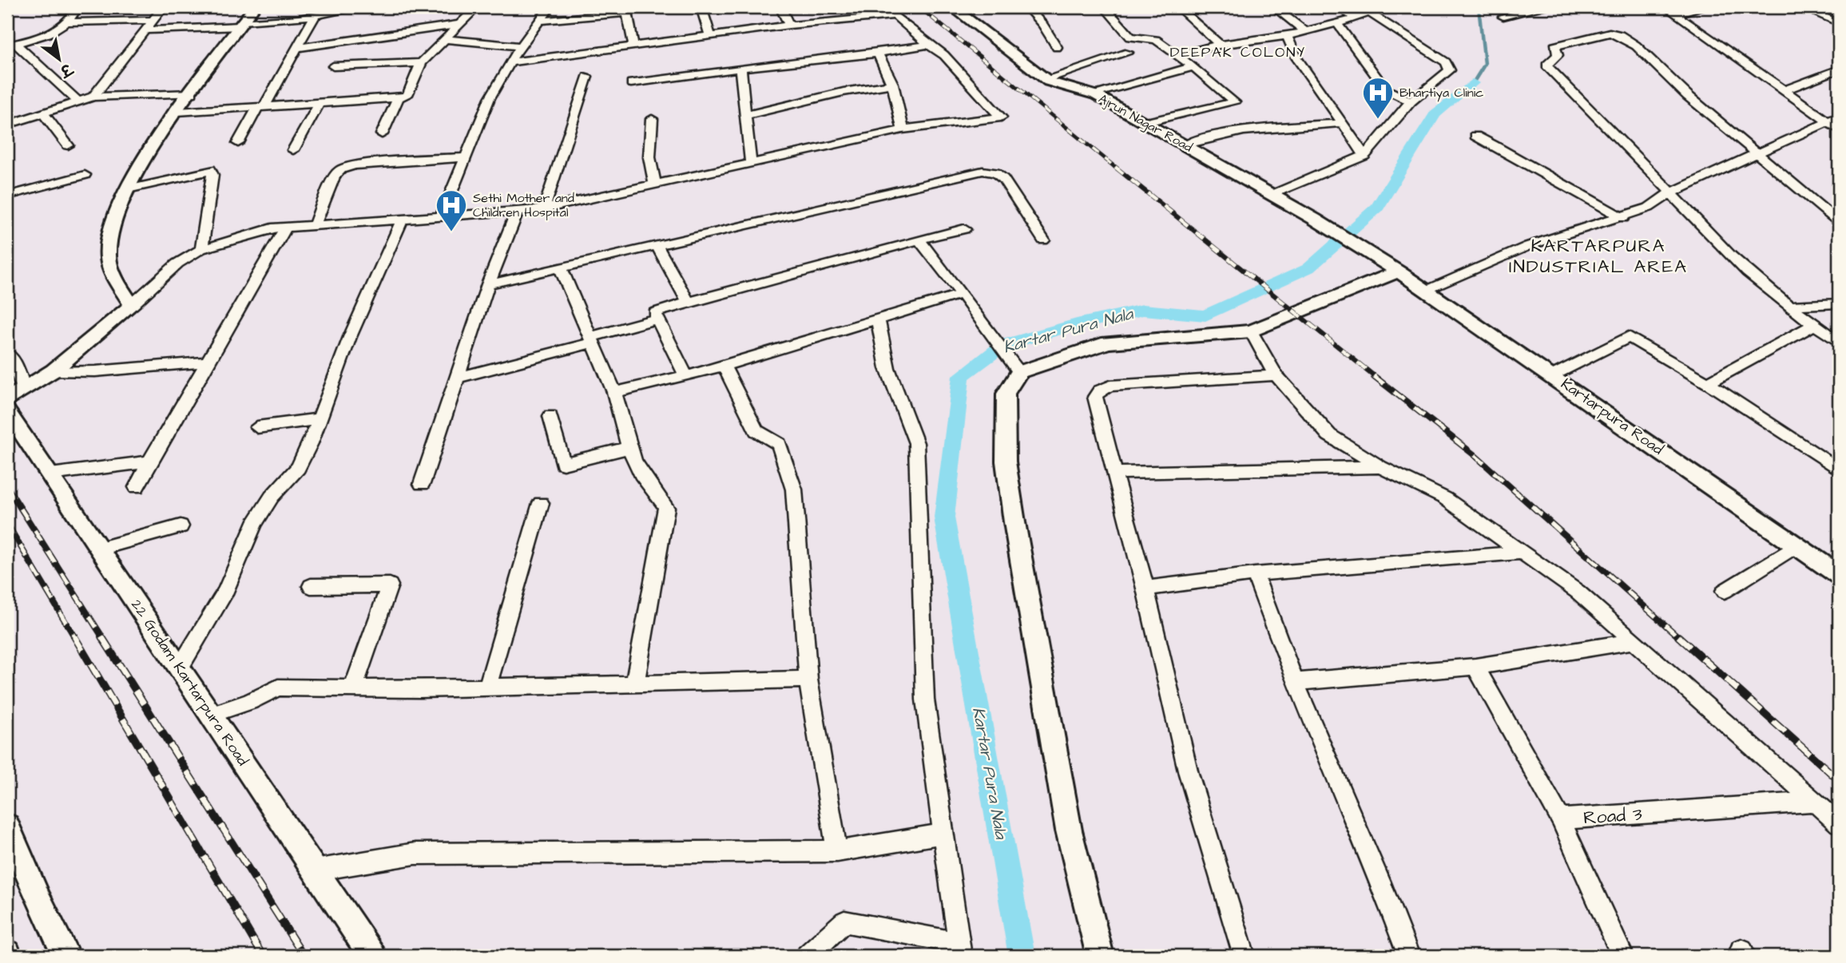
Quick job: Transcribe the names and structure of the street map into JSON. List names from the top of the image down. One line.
{"streets":{"street":["Ajrun Nagar Road","Kartarpura Road","22 Godam Kartarpura Road","Road 3"]},"crossings":[["Ajrun Nagar Road","Kartarpura Road"]],"districts":["DEEPAK COLONY","KARTARPURA INDUSTRIAL AREA"],"water":["Kartar Pura Nala"],"places":{"hospital":["Bhartiya Clinic","Sethi Mother and Children Hospital"]},"north":"bottom right"}
